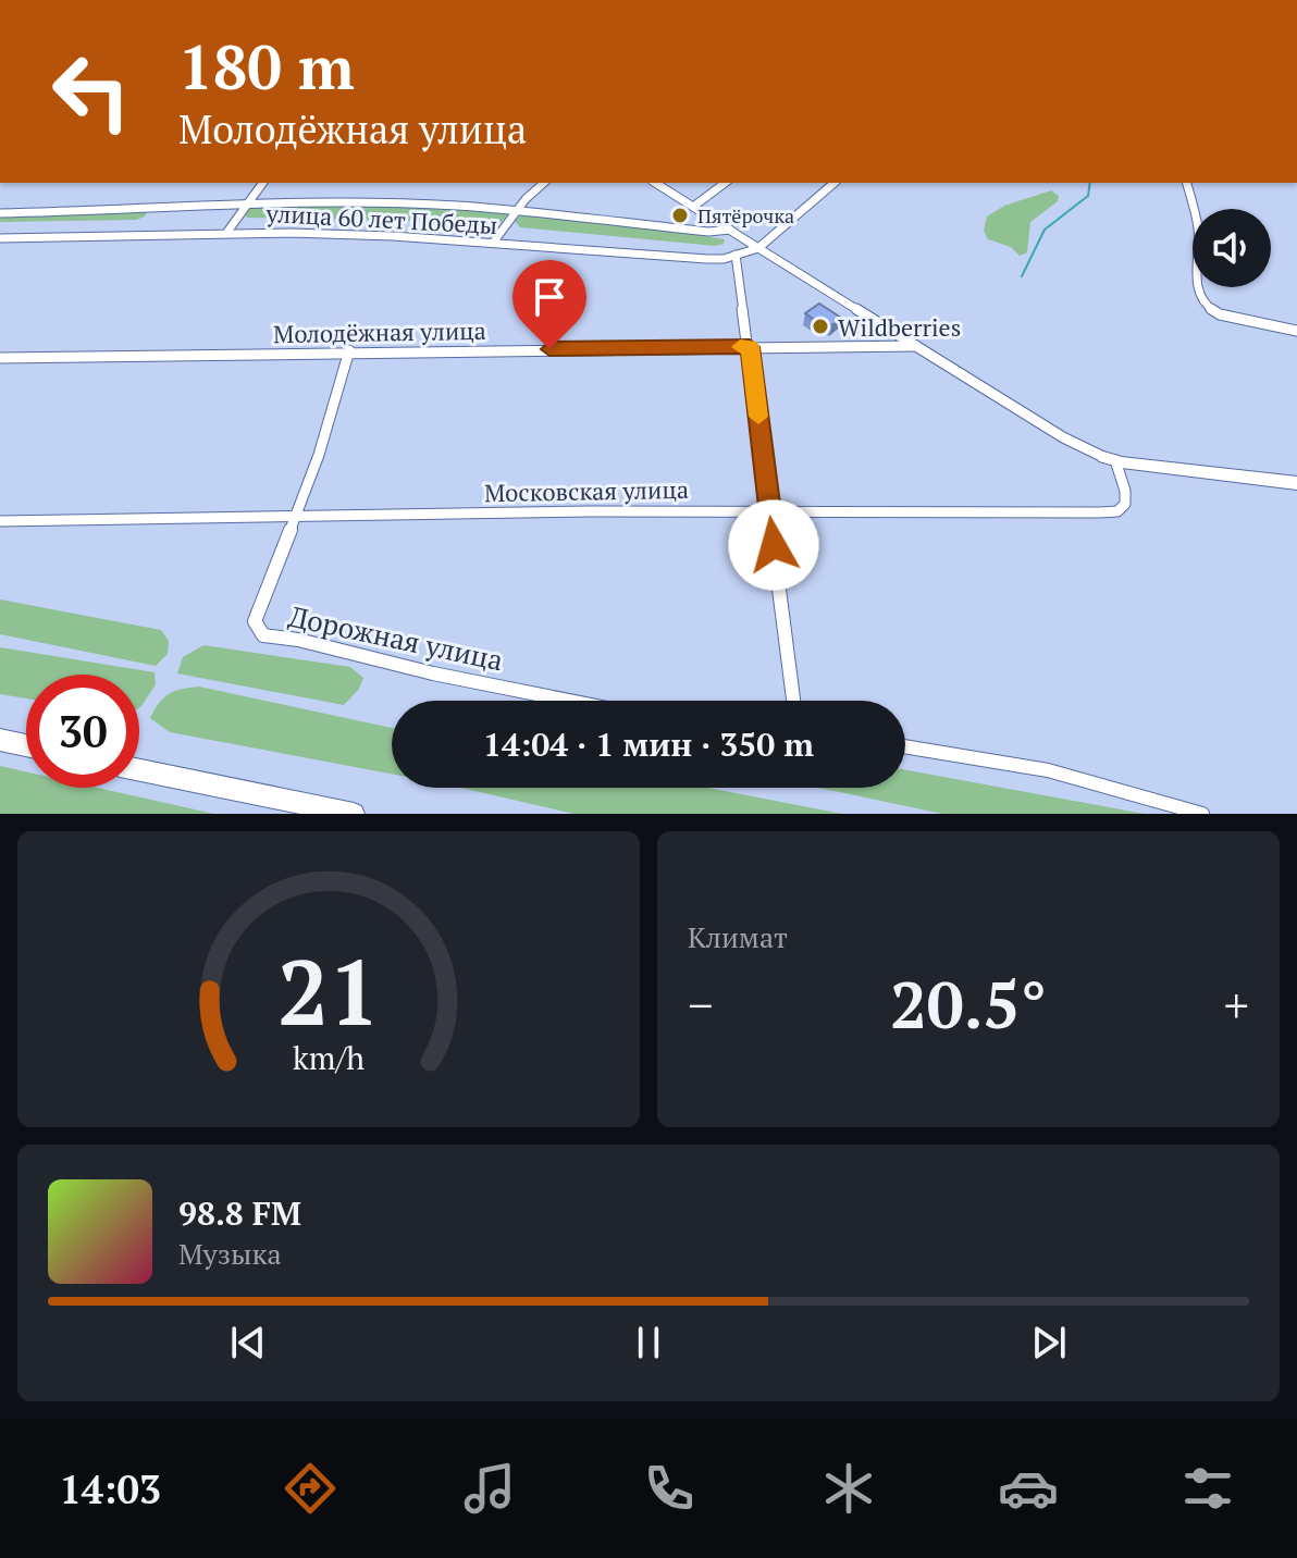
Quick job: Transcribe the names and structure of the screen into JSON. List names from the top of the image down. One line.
{"streets":{"street":["улица 60 лет Победы","Молодёжная улица","Московская улица","Дорожная улица"]},"crossings":[["Московская улица","Дорожная улица"]],"places":["Пятёрочка","Wildberries"],"page":{"turn":["180 m","Молодёжная улица"],"limit":"30","trip":"14:04 · 1 мин · 350 m","tile":"Климат","heat":["−","20.5°","+"],"song":["98.8 FM","Музыка"],"tabs":"14:03","gauge":["21","km/h"]}}
